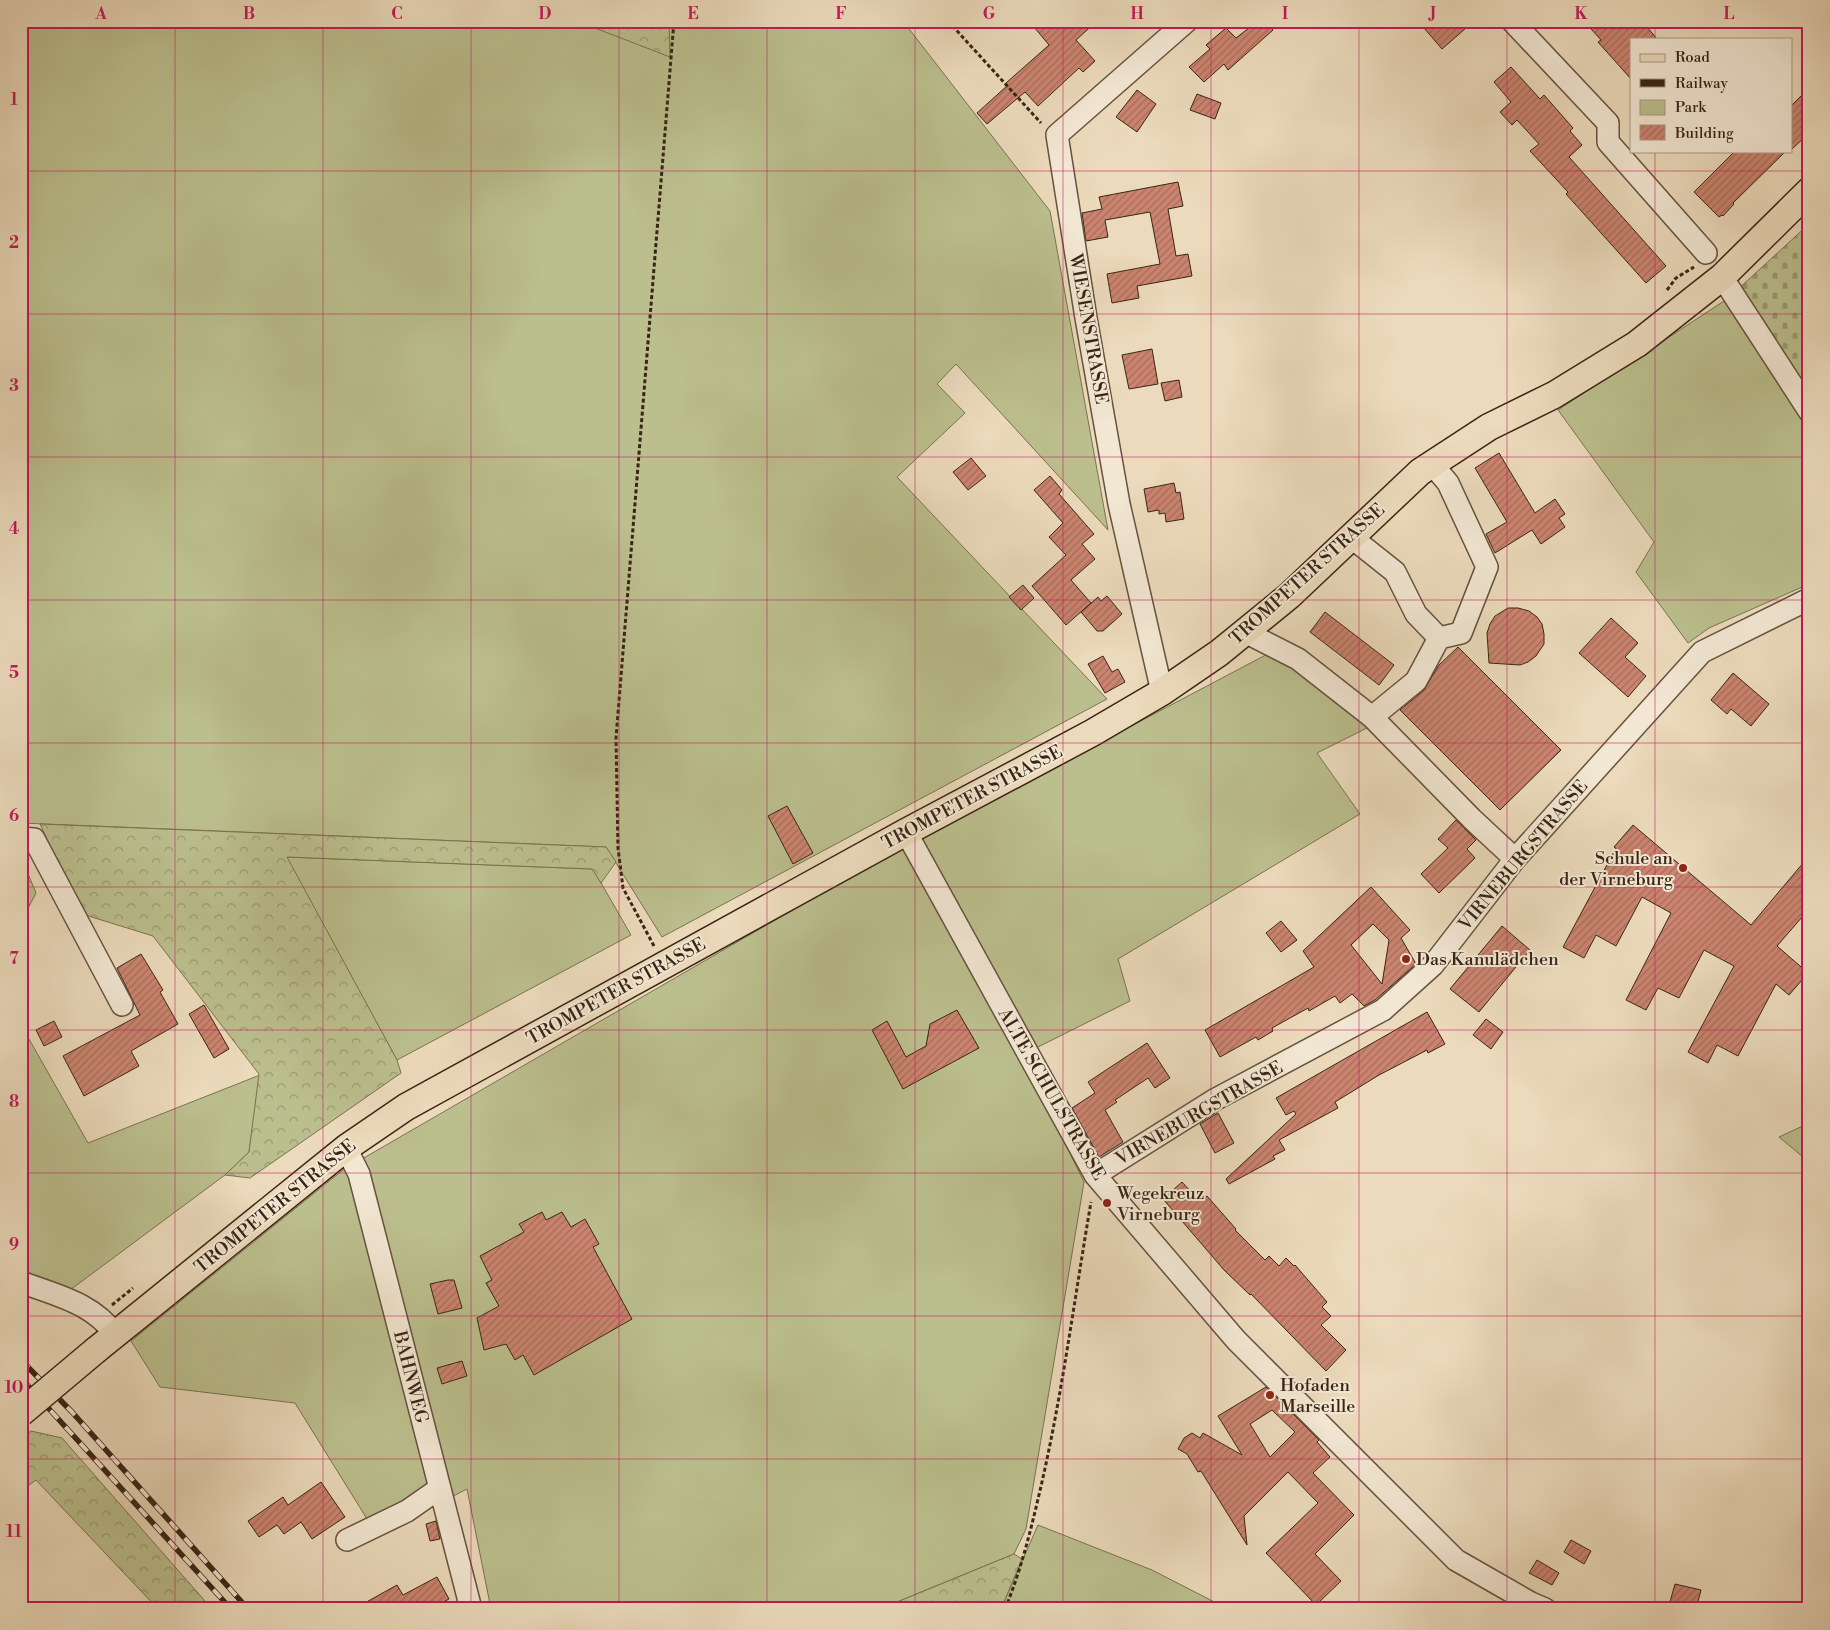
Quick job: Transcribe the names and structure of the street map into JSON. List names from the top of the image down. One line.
{"streets":{"main road":["TROMPETER STRASSE"],"street":["WIESENSTRASSE","VIRNEBURGSTRASSE","ALTE SCHULSTRASSE","BAHNWEG"]},"crossings":[["WIESENSTRASSE","TROMPETER STRASSE"],["TROMPETER STRASSE","ALTE SCHULSTRASSE"],["TROMPETER STRASSE","BAHNWEG"],["VIRNEBURGSTRASSE","ALTE SCHULSTRASSE"]],"places":["Schule an der Virneburg","Das Kanulädchen","Wegekreuz Virneburg","Hofaden Marseille"],"legend":["Road","Railway","Park","Building"],"grid":{"columns":["A","B","C","D","E","F","G","H","I","J","K","L"],"rows":["1","2","3","4","5","6","7","8","9","10","11"]}}
